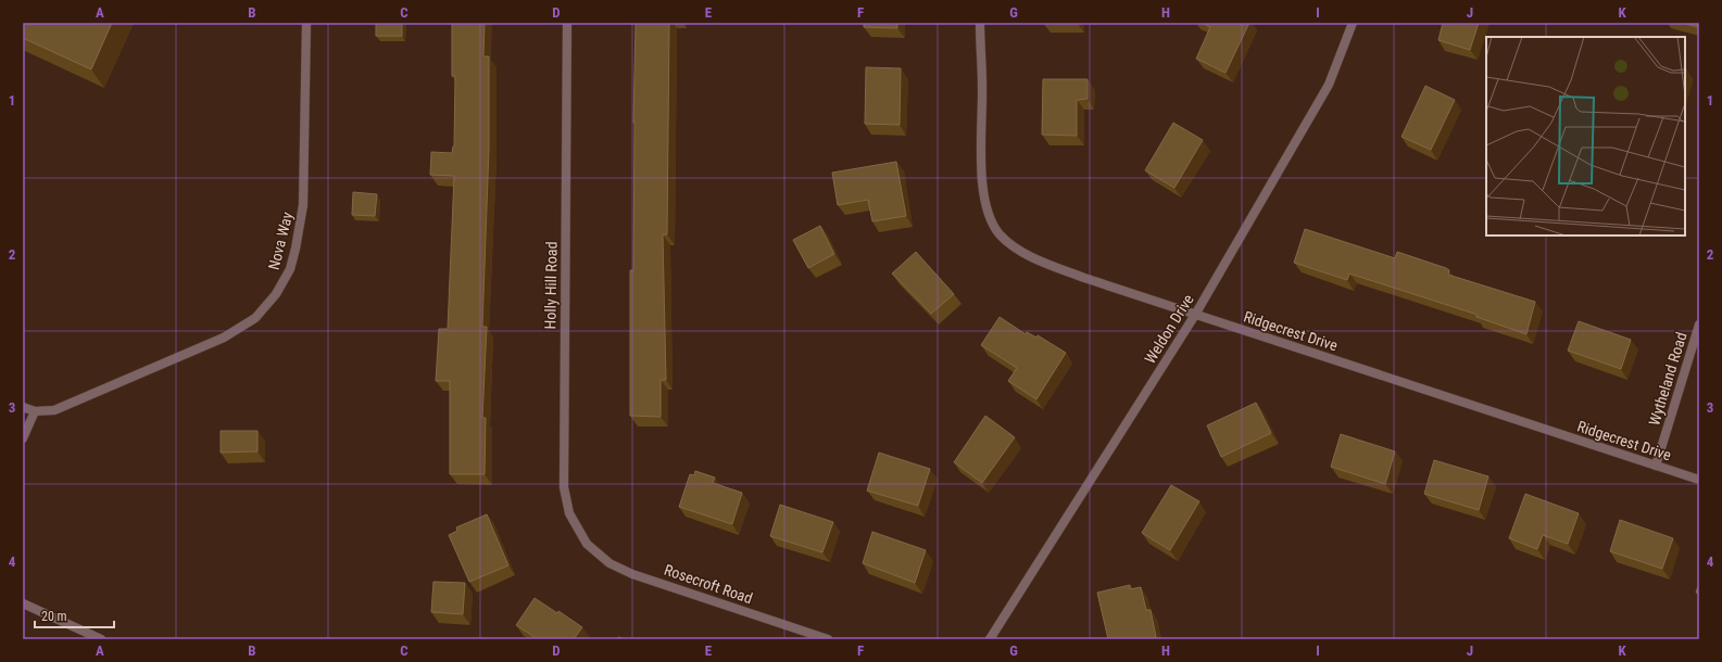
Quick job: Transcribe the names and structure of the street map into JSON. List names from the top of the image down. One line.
{"streets":{"street":["Nova Way","Holly Hill Road","Weldon Drive","Ridgecrest Drive","Wytheland Road","Rosecroft Road"]},"crossings":[["Holly Hill Road","Rosecroft Road"],["Weldon Drive","Ridgecrest Drive"],["Ridgecrest Drive","Wytheland Road"]],"scale_bar":"20 m","grid":{"columns":["A","B","C","D","E","F","G","H","I","J","K"],"rows":["1","2","3","4"]}}
